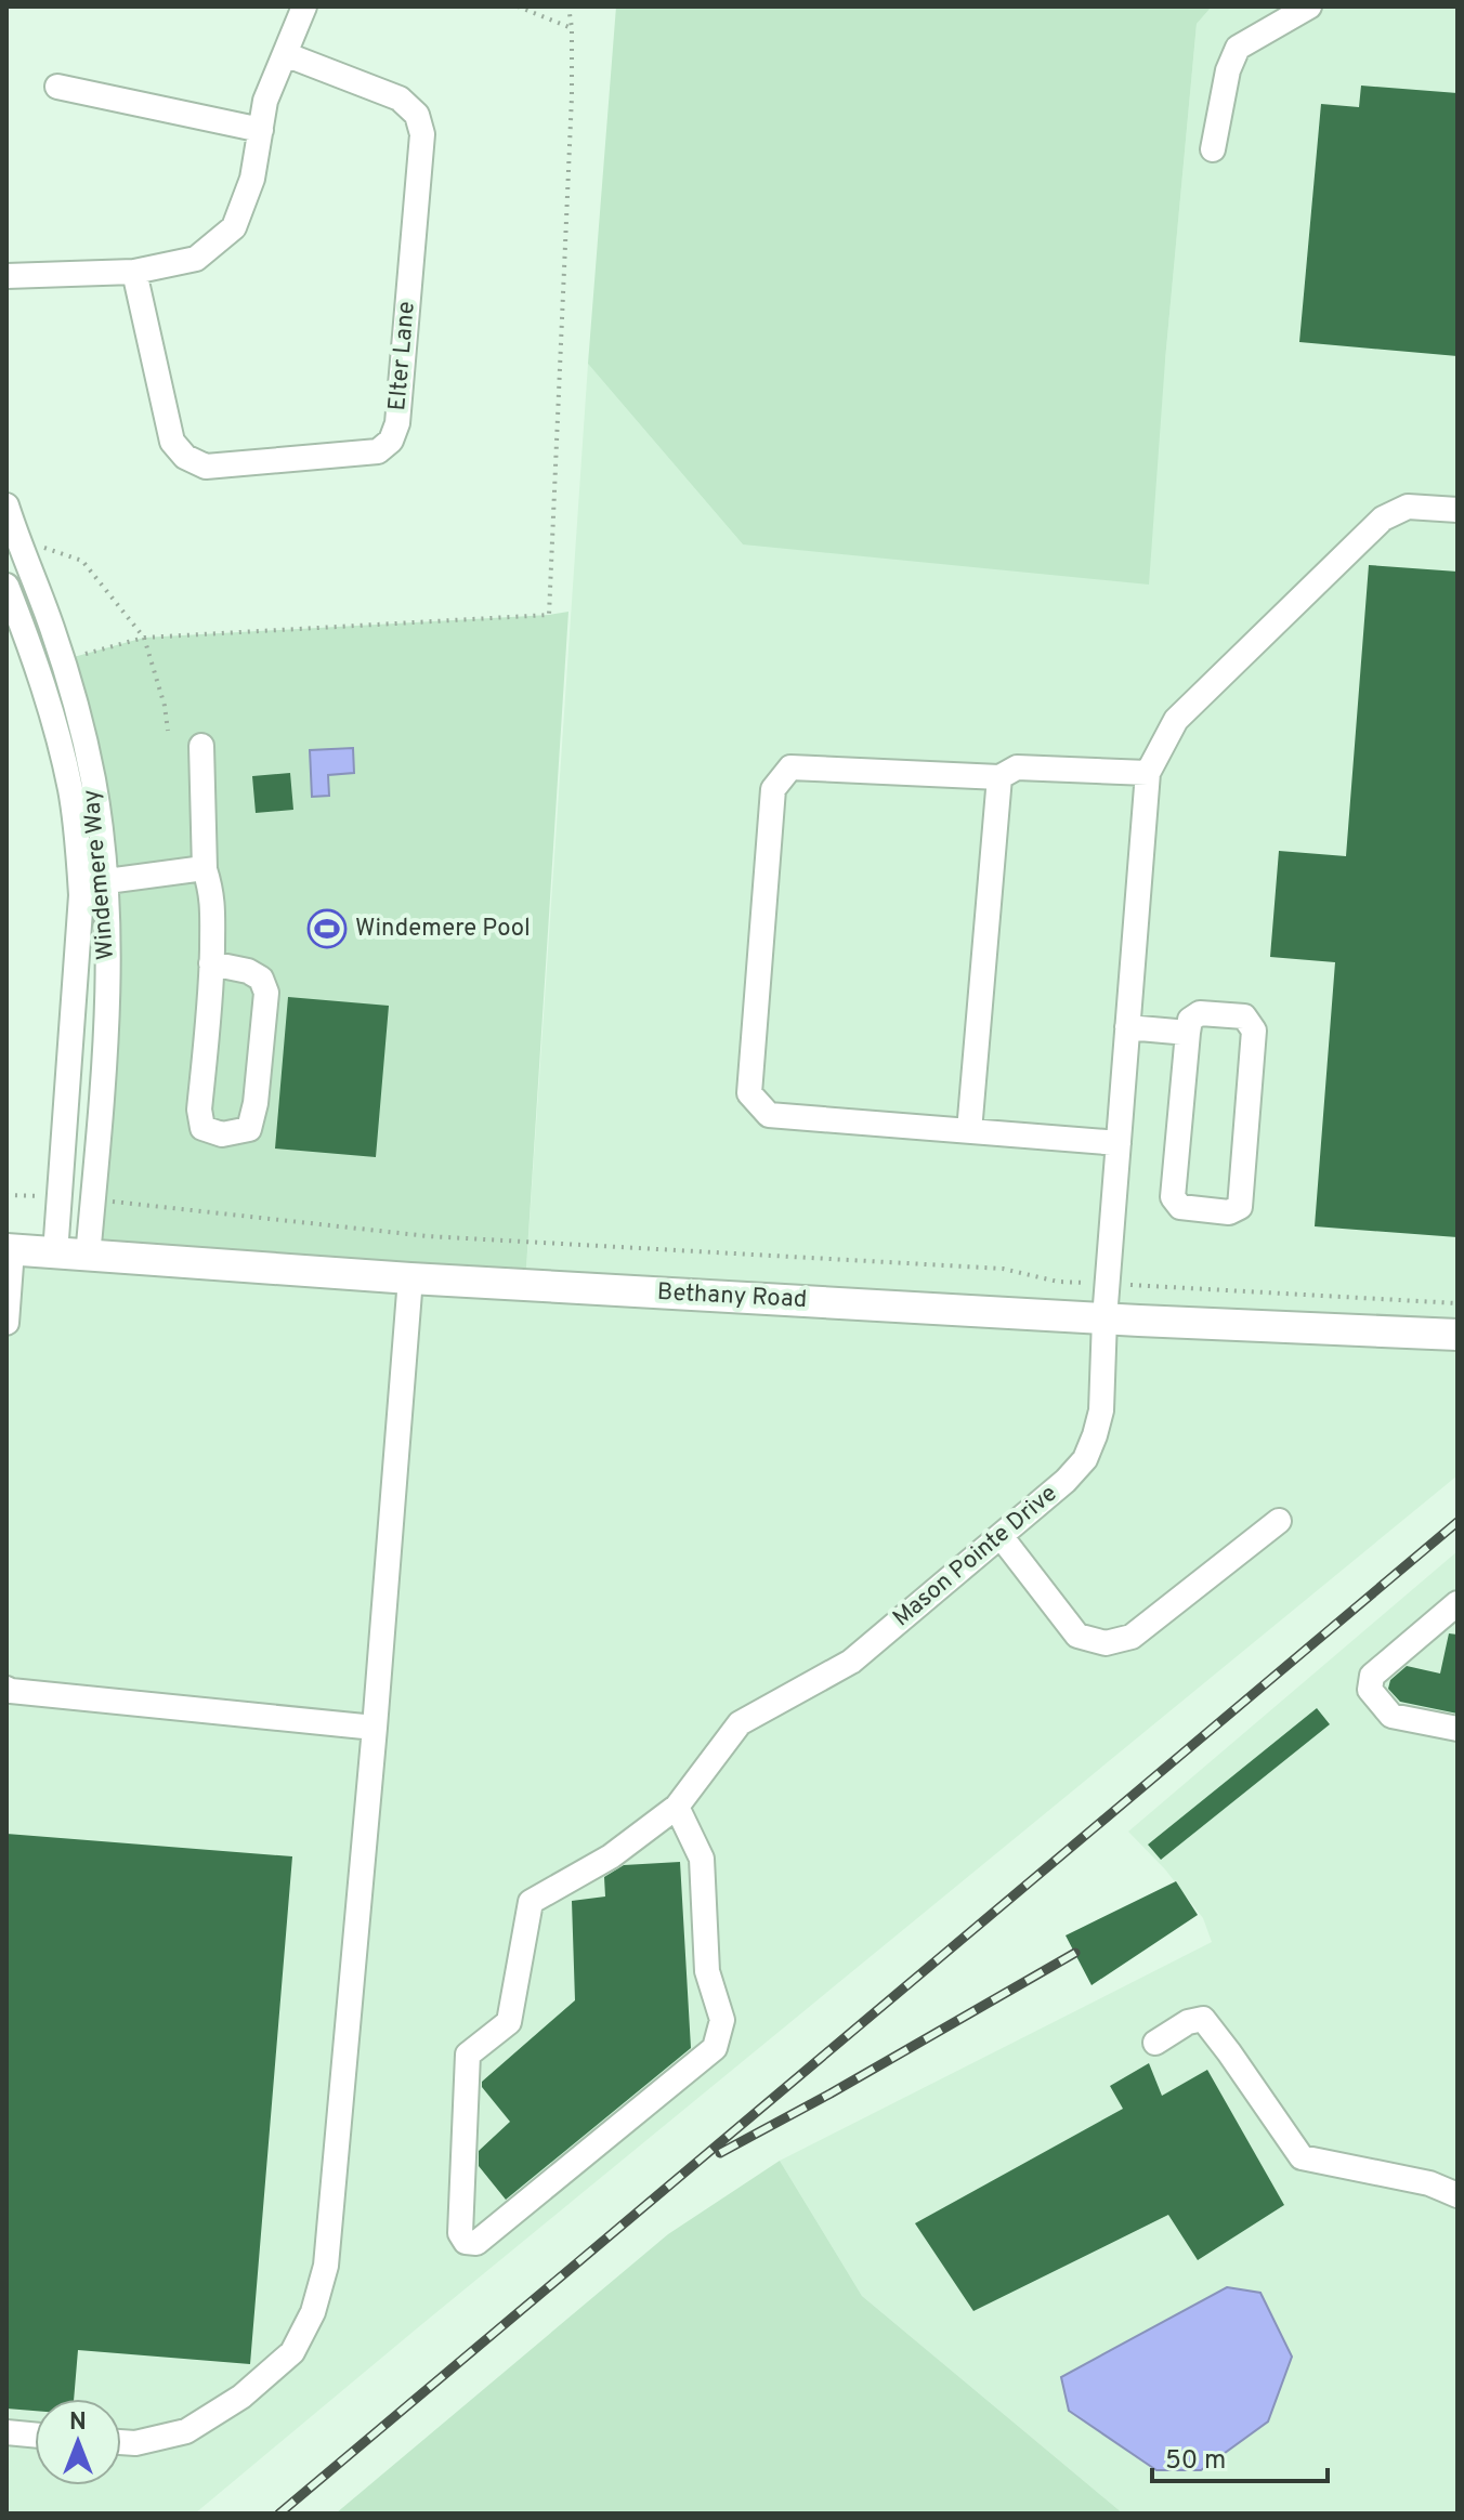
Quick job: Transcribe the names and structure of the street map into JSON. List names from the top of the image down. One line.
{"streets":{"main road":["Bethany Road"],"street":["Elter Lane","Windemere Way","Mason Pointe Drive"]},"crossings":[["Windemere Way","Bethany Road"],["Bethany Road","Mason Pointe Drive"]],"places":{"sports":["Windemere Pool"]},"scale_bar":"50 m","north":"top"}
